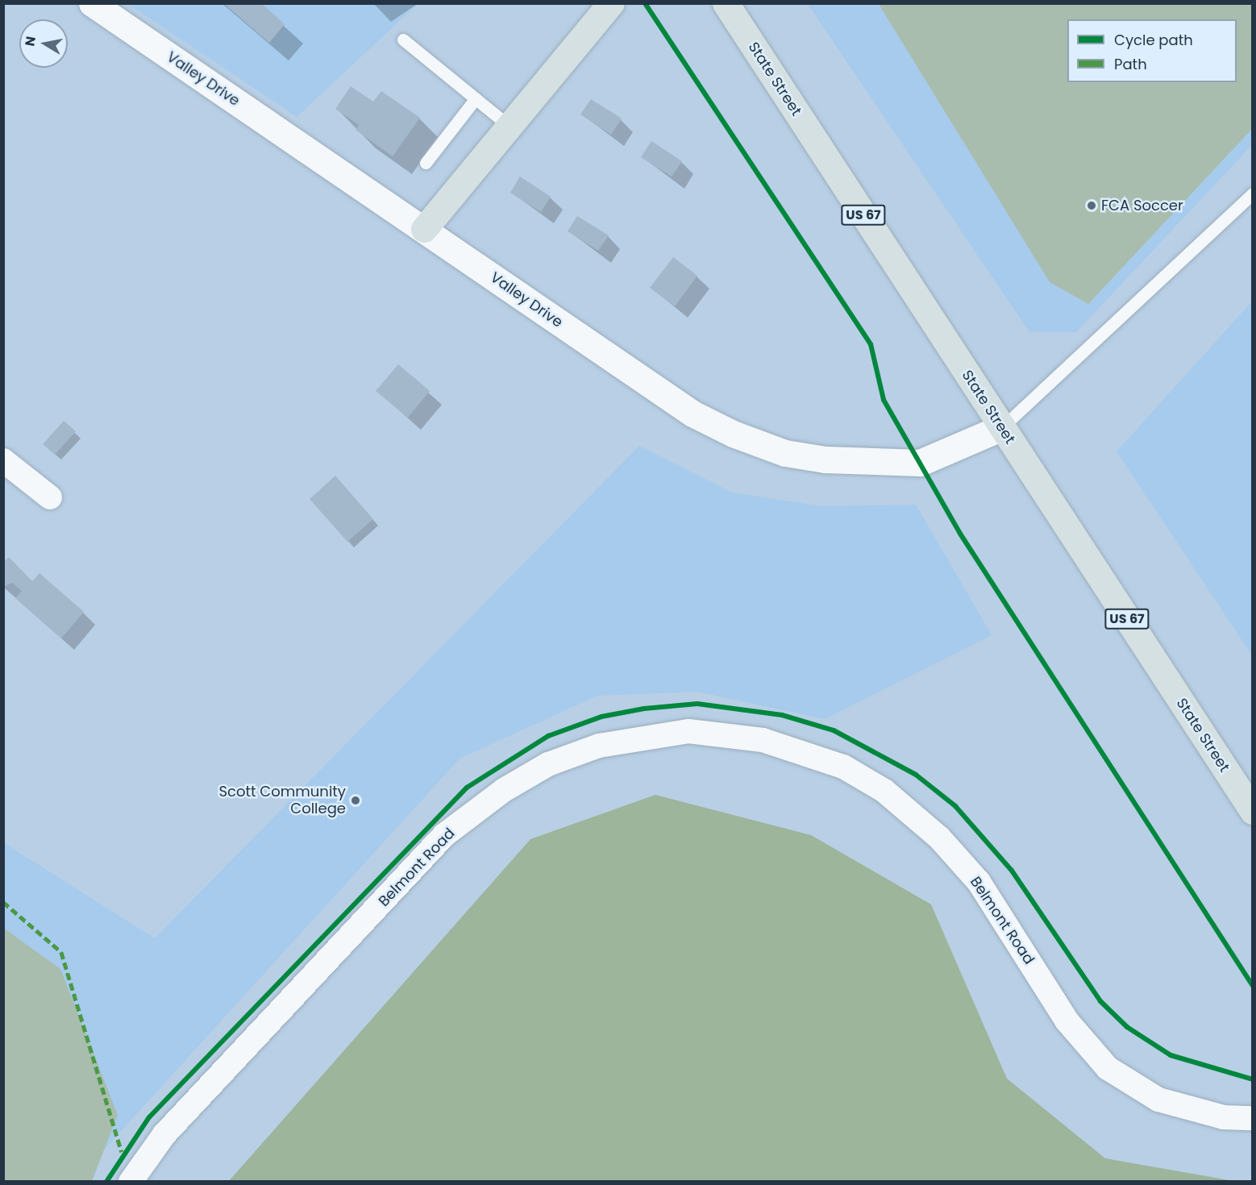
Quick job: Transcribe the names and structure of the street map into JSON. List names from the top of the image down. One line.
{"streets":{"main road":["State Street","US 67"],"street":["Valley Drive","Belmont Road"]},"crossings":[["Valley Drive","State Street"]],"places":["FCA Soccer","Scott Community College"],"legend":["Cycle path","Path"],"north":"left"}
